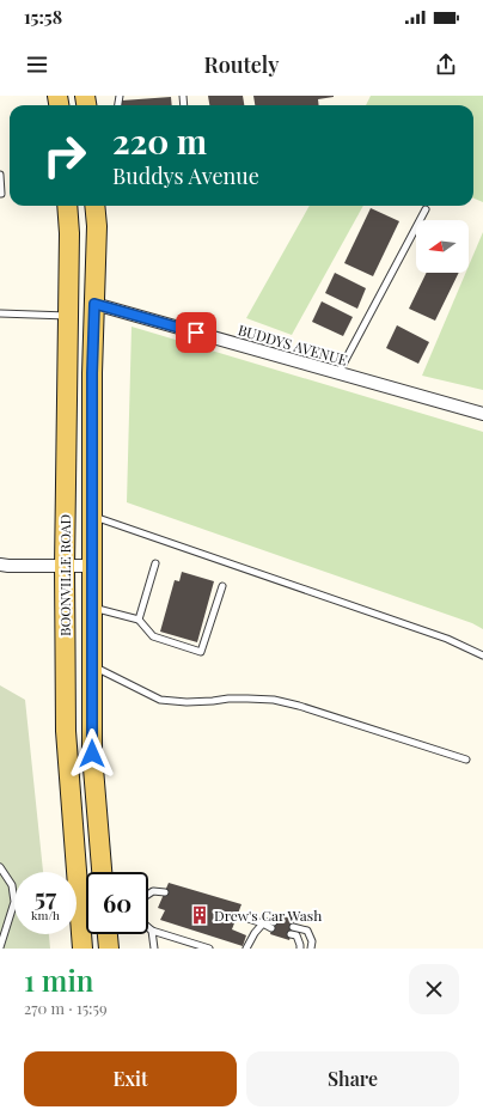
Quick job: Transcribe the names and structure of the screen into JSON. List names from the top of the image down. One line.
{"streets":{"main road":["BOONVILLE ROAD"],"street":["BUDDYS AVENUE"]},"crossings":[["BUDDYS AVENUE","BOONVILLE ROAD"]],"places":{"building":["Drew's Car Wash"]},"north":"left","page":{"status":"15:58","header":"Routely","turn":["220 m","Buddys Avenue"],"speed":"57 km/h","limit":"60","heading":["1 min","270 m · 15:59"],"buttons":["Exit","Share"]}}
